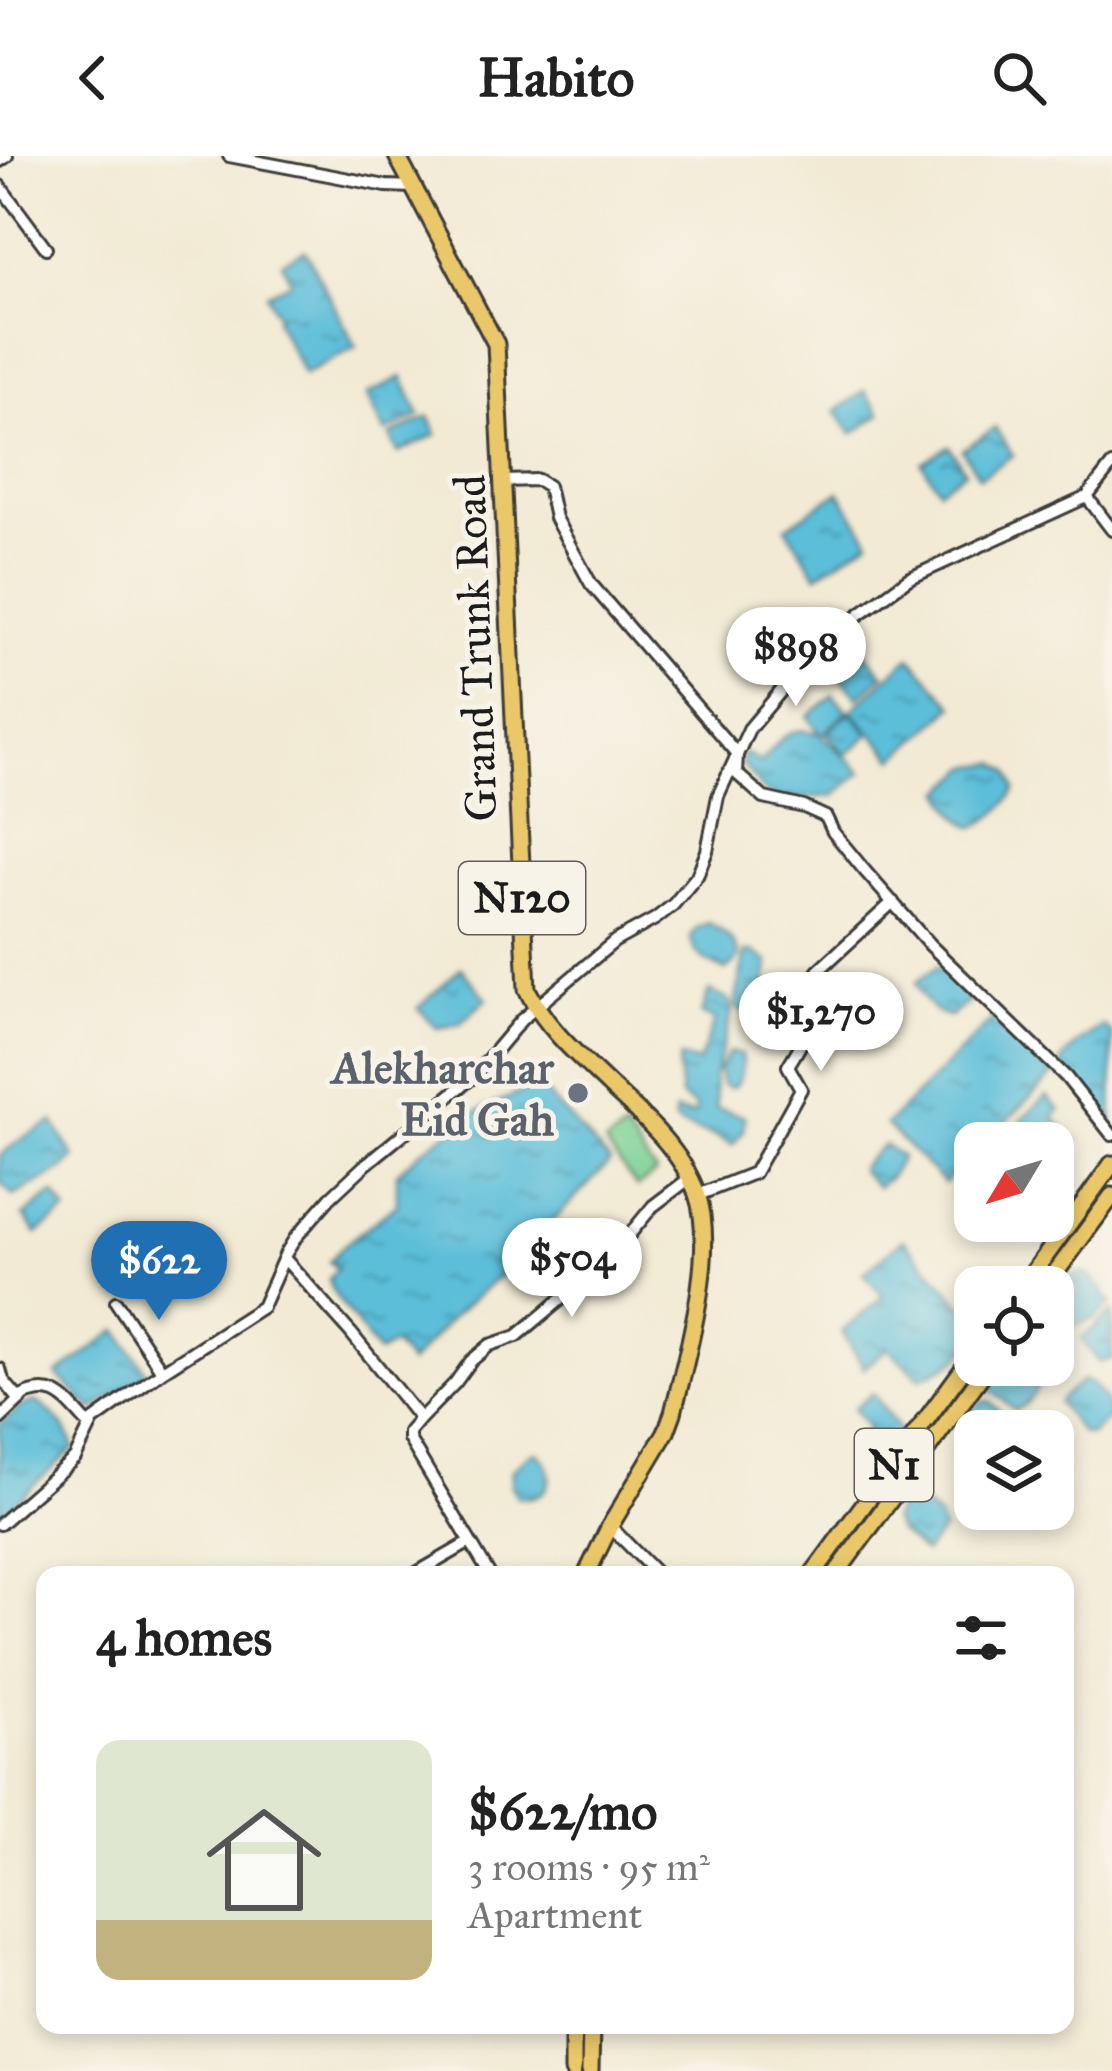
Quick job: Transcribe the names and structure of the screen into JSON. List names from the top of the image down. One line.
{"streets":{"highway":["Grand Trunk Road","N120","N1"]},"places":["Alekharchar Eid Gah"],"north":"bottom left","page":{"header":"Habito","price":["$898","$1,270","$504","$622"],"heading":"4 homes","list":[{"name":"$622/mo","note":"3 rooms · 95 m² · Apartment"}]}}
